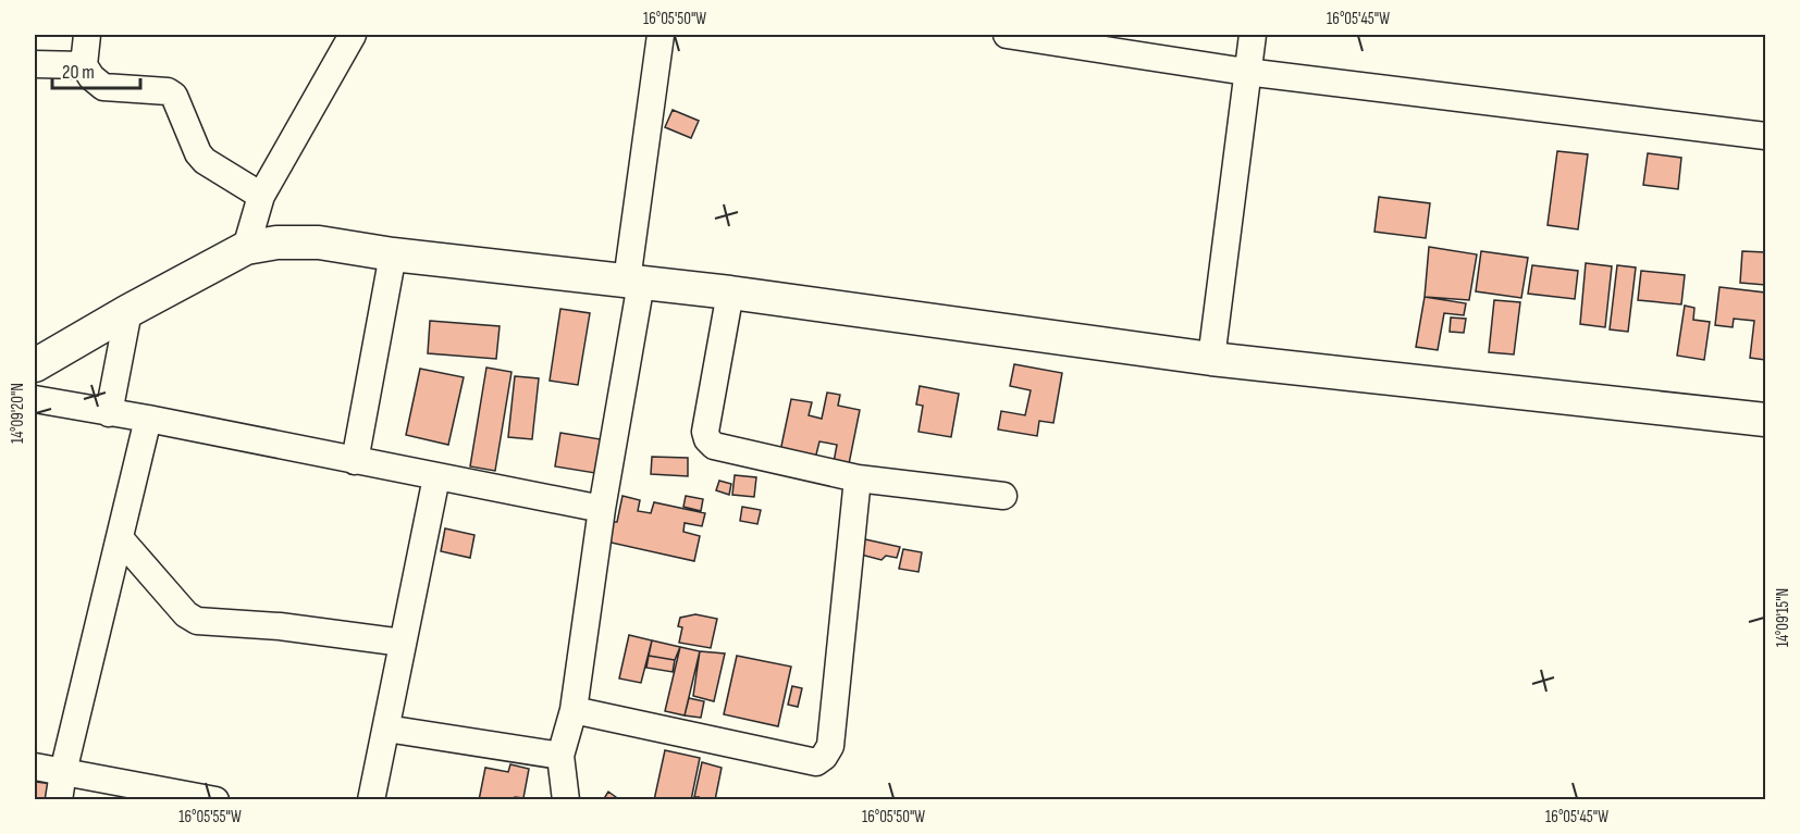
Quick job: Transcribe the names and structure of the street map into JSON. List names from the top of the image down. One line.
{"scale_bar":"20 m","coordinates":["16°05'50\"W","16°05'45\"W","14°09'20\"N","14°09'15\"N","16°05'55\"W"]}
